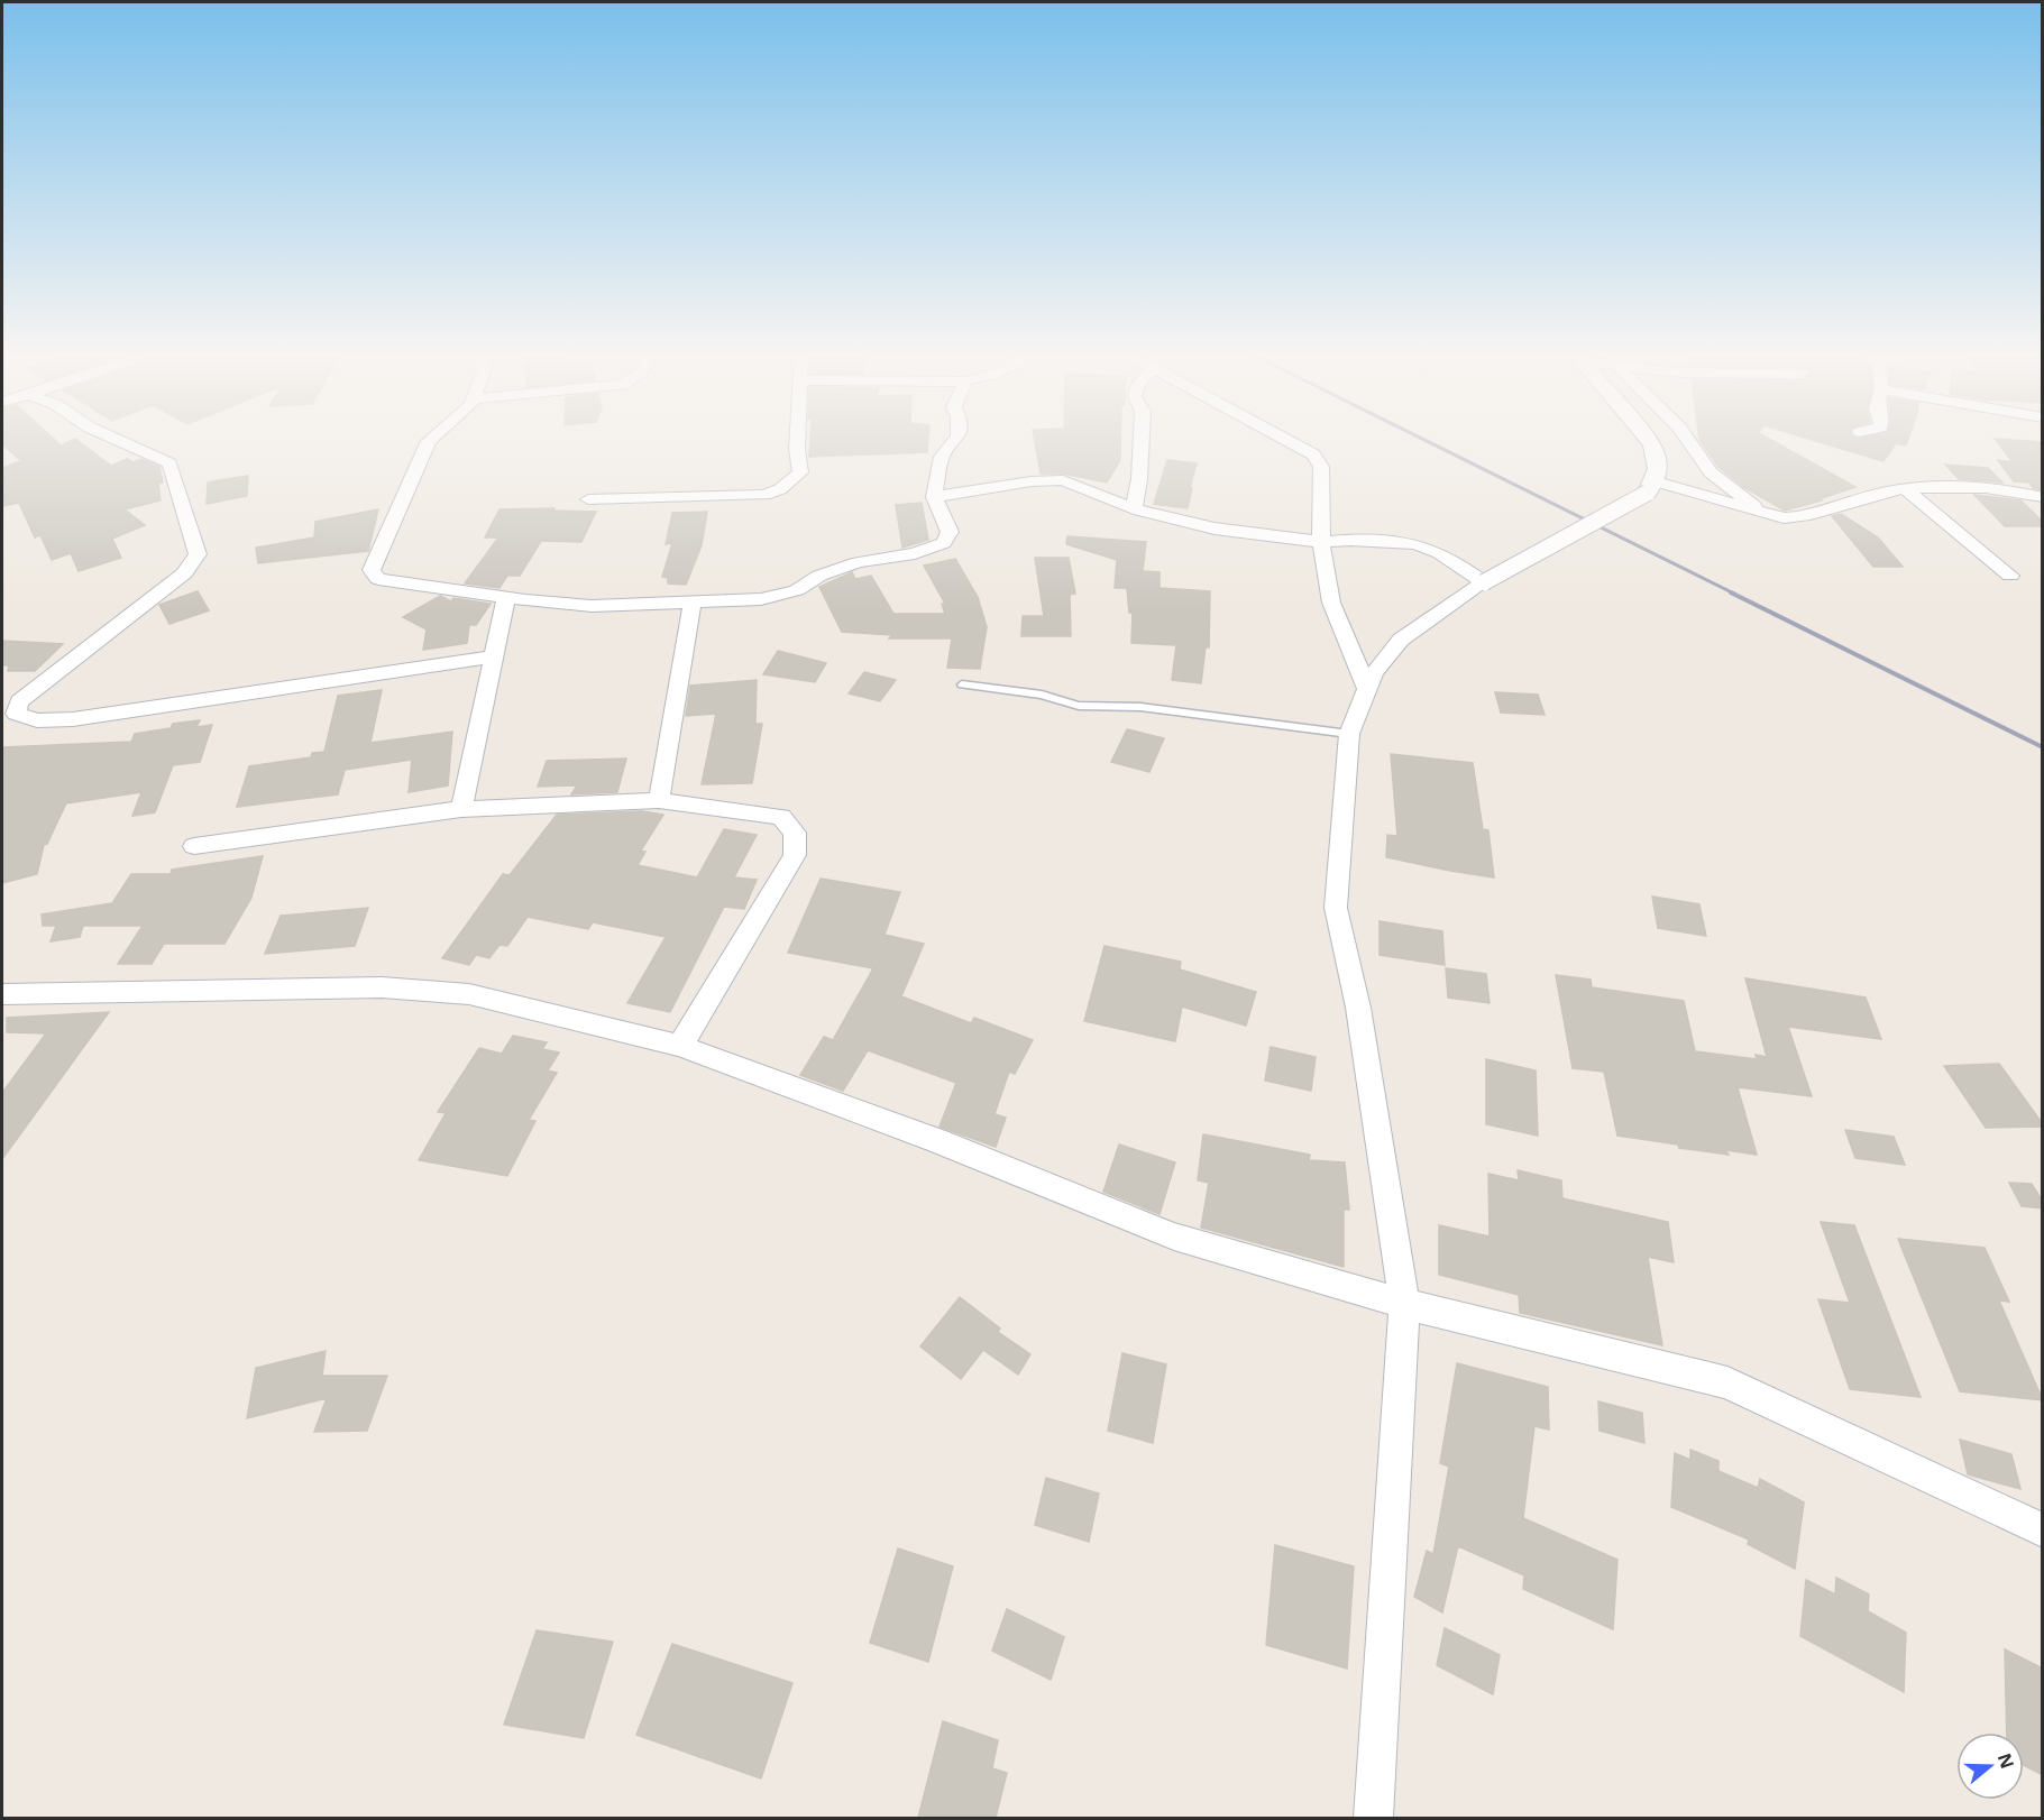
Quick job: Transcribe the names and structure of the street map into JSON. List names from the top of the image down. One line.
{"north":"right"}
